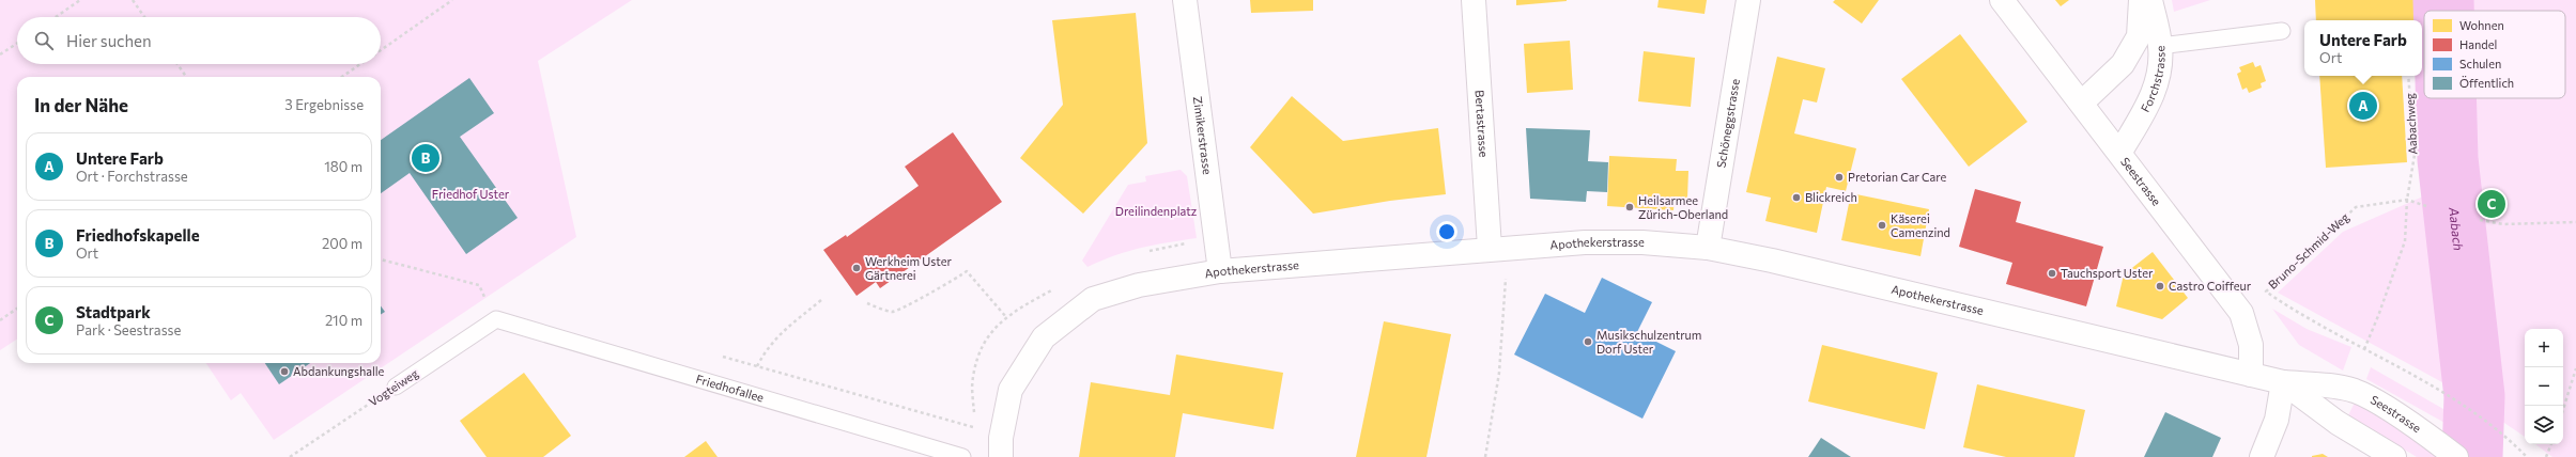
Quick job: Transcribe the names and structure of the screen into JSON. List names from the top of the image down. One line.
{"streets":{"street":["Forchstrasse","Bertastrasse","Schöneggstrasse","Zimikerstrasse","Seestrasse","Apothekerstrasse"],"lane":["Vogteiweg","Friedhofallee"],"path":["Aabachweg","Bruno-Schmid-Weg"]},"crossings":[["Forchstrasse","Seestrasse"],["Bertastrasse","Apothekerstrasse"],["Schöneggstrasse","Apothekerstrasse"],["Aabachweg","Bruno-Schmid-Weg"],["Zimikerstrasse","Apothekerstrasse"],["Seestrasse","Apothekerstrasse"],["Vogteiweg","Friedhofallee"]],"water":["Aabach"],"parks":["Friedhof Uster","Dreilindenplatz"],"places":["Pretorian Car Care","Blickreich","Heilsarmee Zürich-Oberland","Käserei Camenzind","Werkheim Uster Gärtnerei","Tauchsport Uster","Castro Coiffeur","Musikschulzentrum Dorf Uster","Abdankungshalle"],"legend":["Wohnen","Handel","Schulen","Öffentlich"],"page":{"search":"Hier suchen","popup":["Untere Farb","Ort"],"heading":["In der Nähe","3 Ergebnisse"],"pins":["A","B","C"],"list":[{"mark":"A","name":"Untere Farb","note":"Ort · Forchstrasse","value":"180 m"},{"mark":"B","name":"Friedhofskapelle","note":"Ort","value":"200 m"},{"mark":"C","name":"Stadtpark","note":"Park · Seestrasse","value":"210 m"}],"map_buttons":["+","−"]}}
